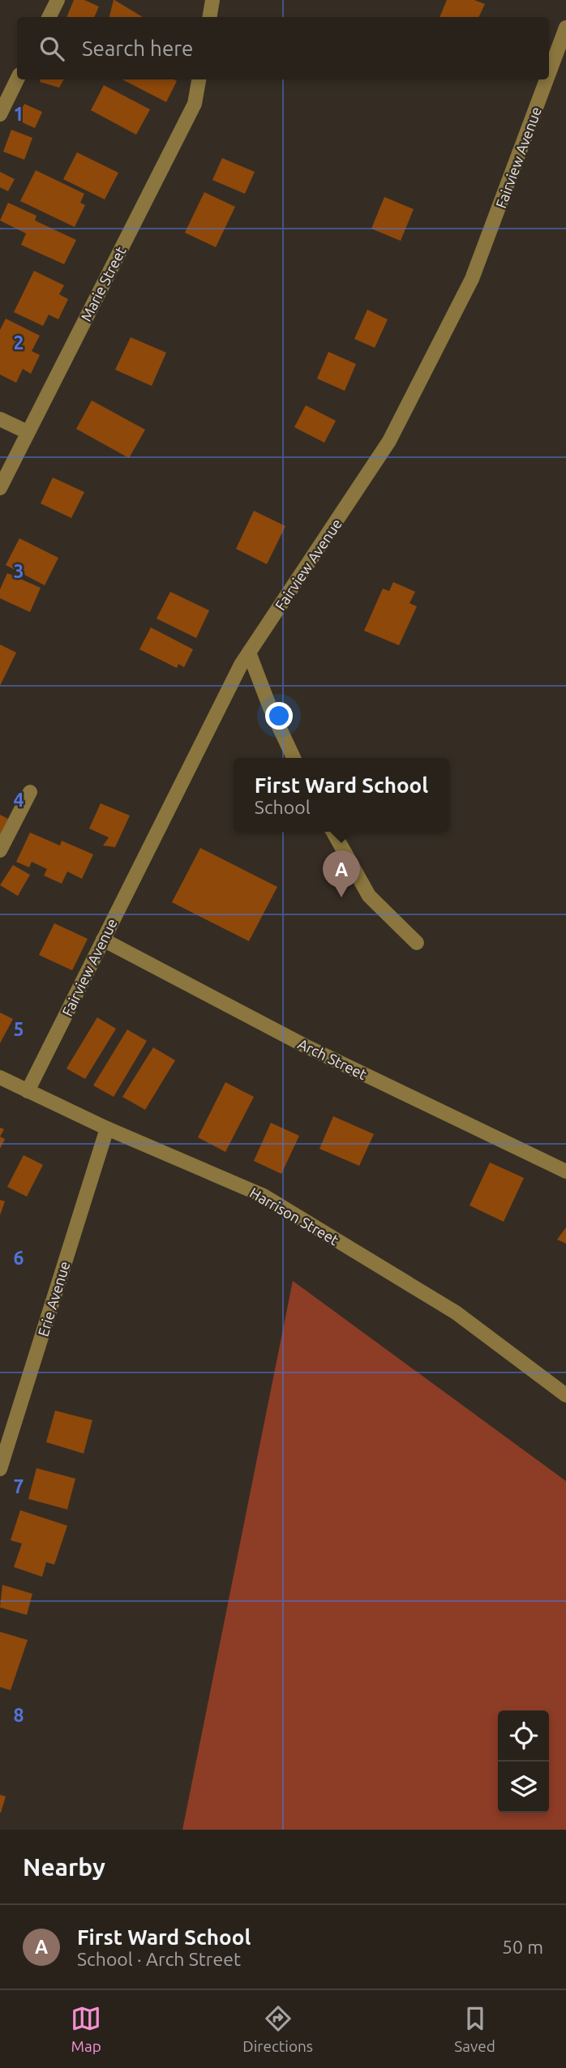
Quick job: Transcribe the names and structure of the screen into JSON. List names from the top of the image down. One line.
{"streets":{"street":["Fairview Avenue","Marie Street","Arch Street","Harrison Street","Erie Avenue"]},"crossings":[["Fairview Avenue","Arch Street"],["Fairview Avenue","Harrison Street"],["Harrison Street","Erie Avenue"]],"page":{"search":"Search here","popup":["First Ward School","School"],"pins":"A","heading":"Nearby","list":[{"mark":"A","name":"First Ward School","note":"School · Arch Street","value":"50 m"}],"nav":["Map","Directions","Saved"]},"grid":{"rows":["1","2","3","4","5","6","7","8"]}}
